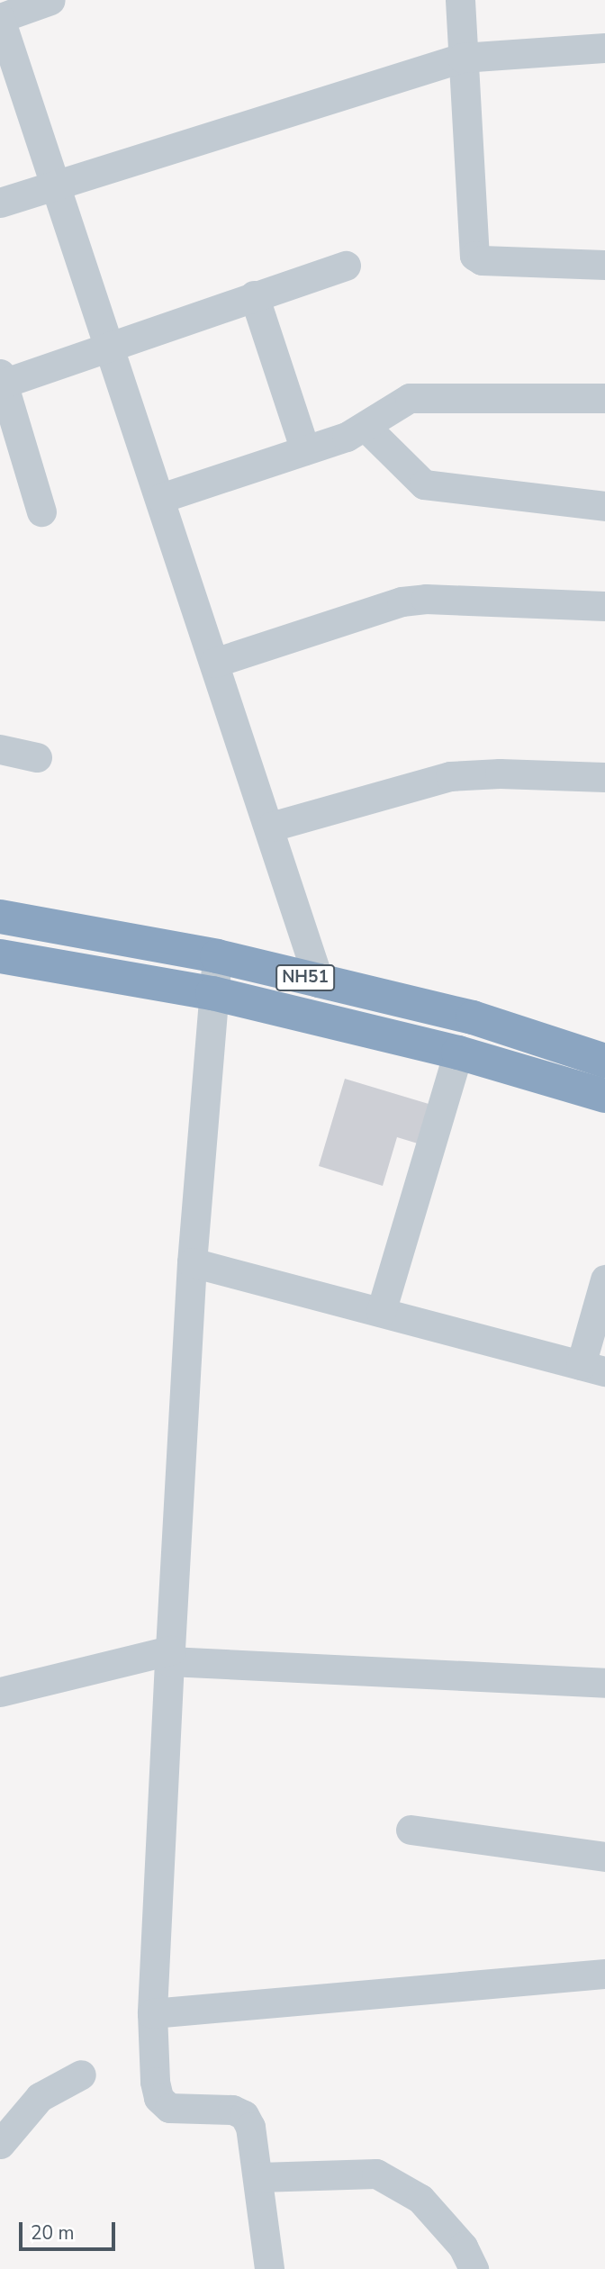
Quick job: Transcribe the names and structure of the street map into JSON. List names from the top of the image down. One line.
{"streets":{"highway":["NH51"]},"scale_bar":"20 m"}
